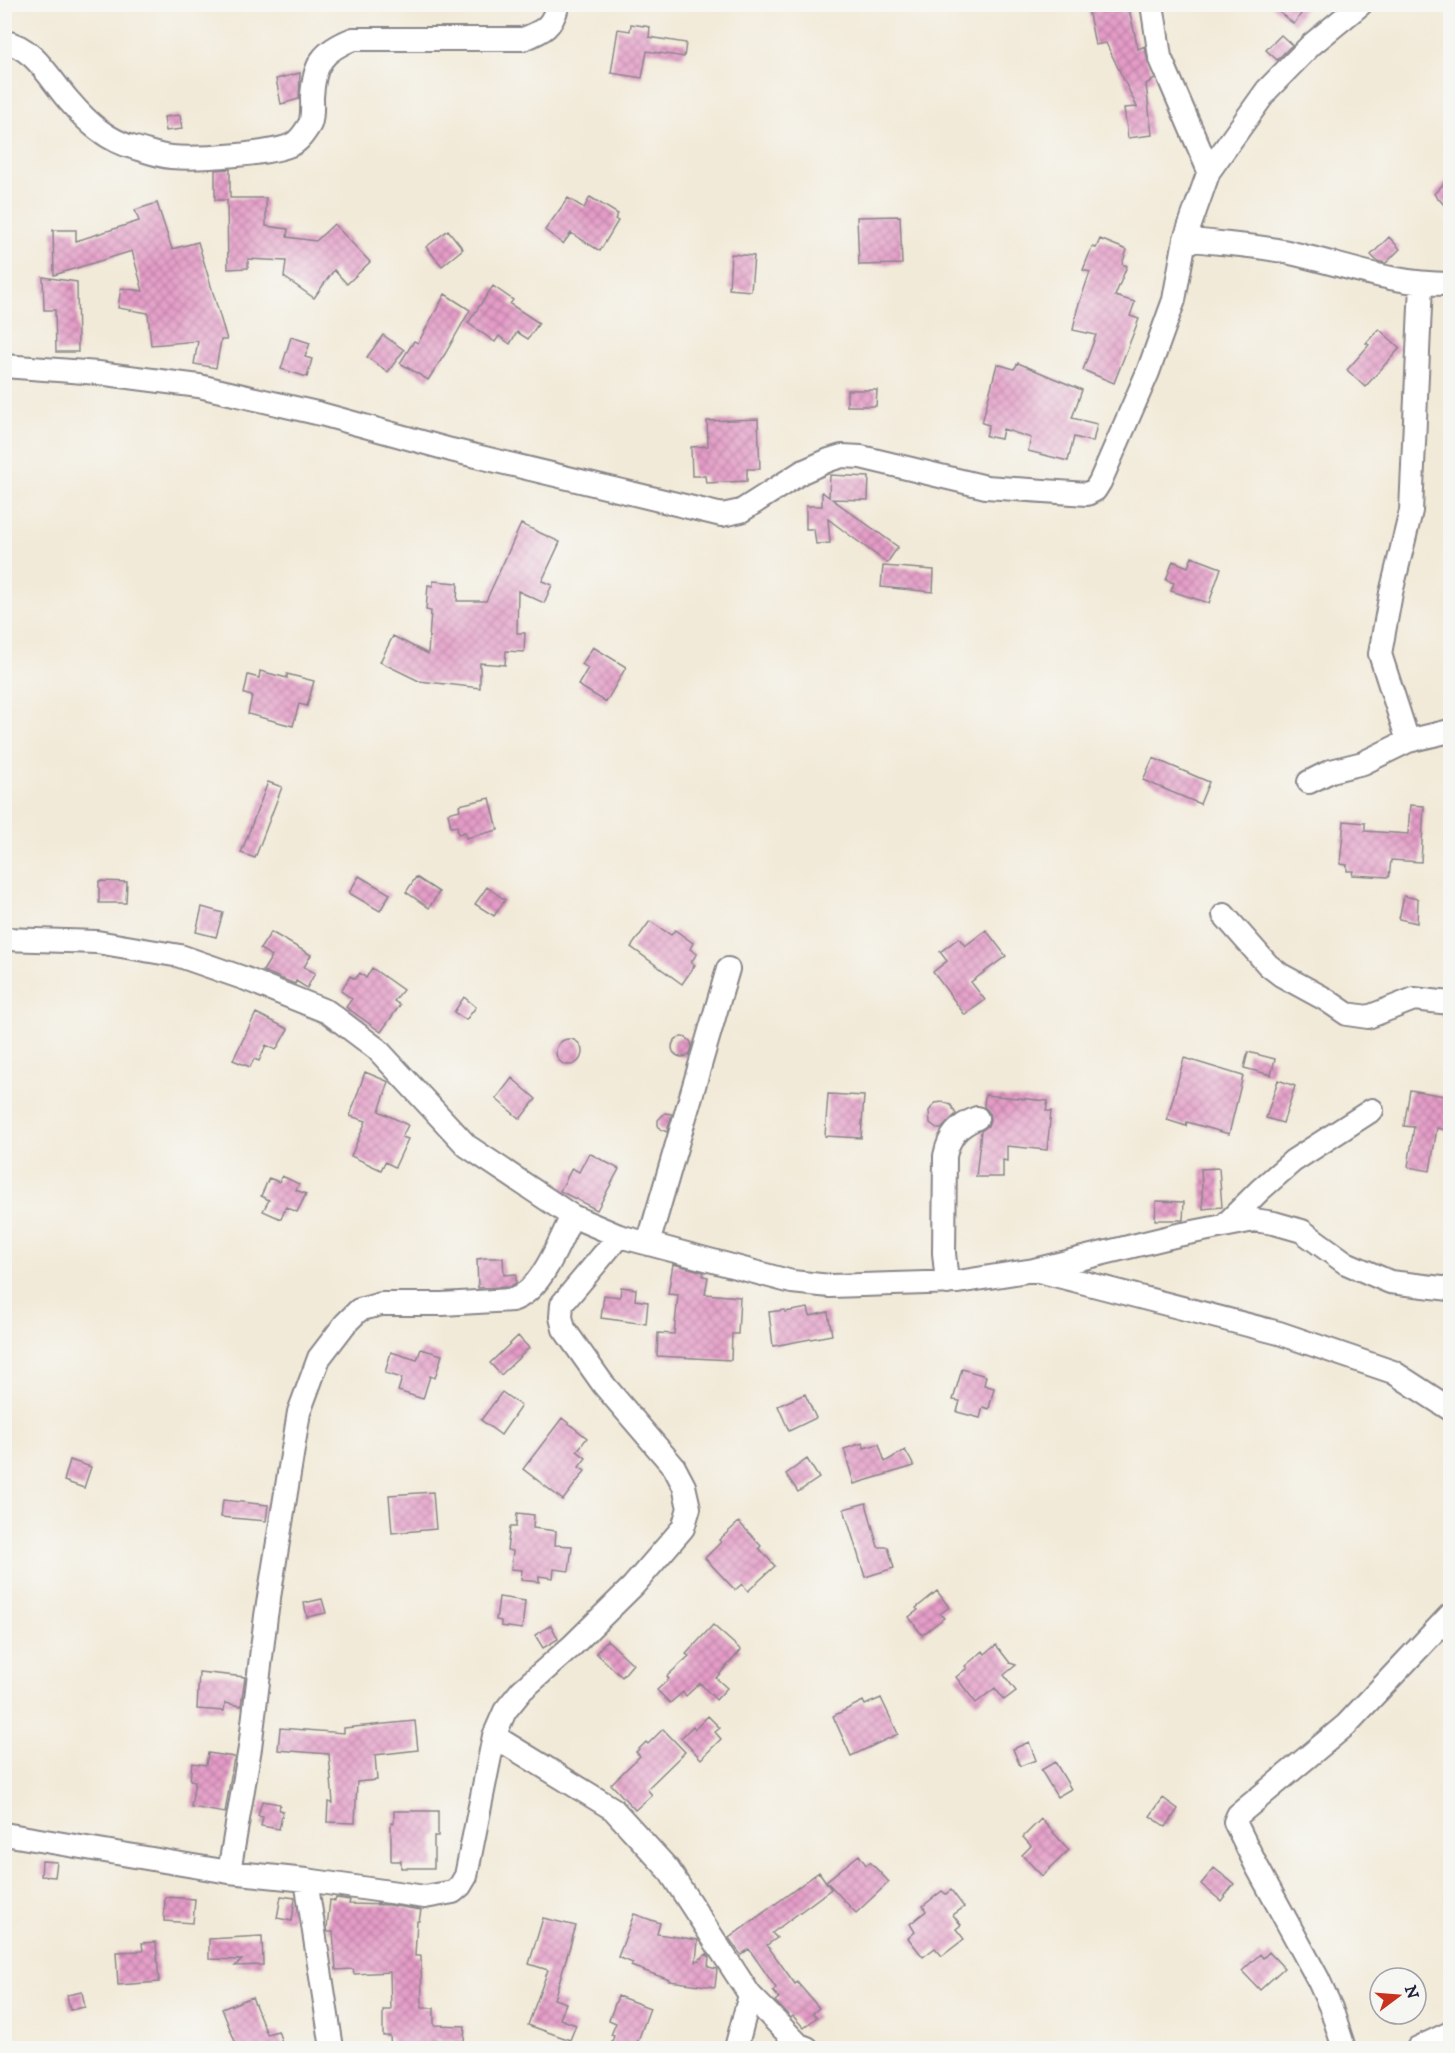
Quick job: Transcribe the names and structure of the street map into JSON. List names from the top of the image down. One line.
{"north":"right"}
